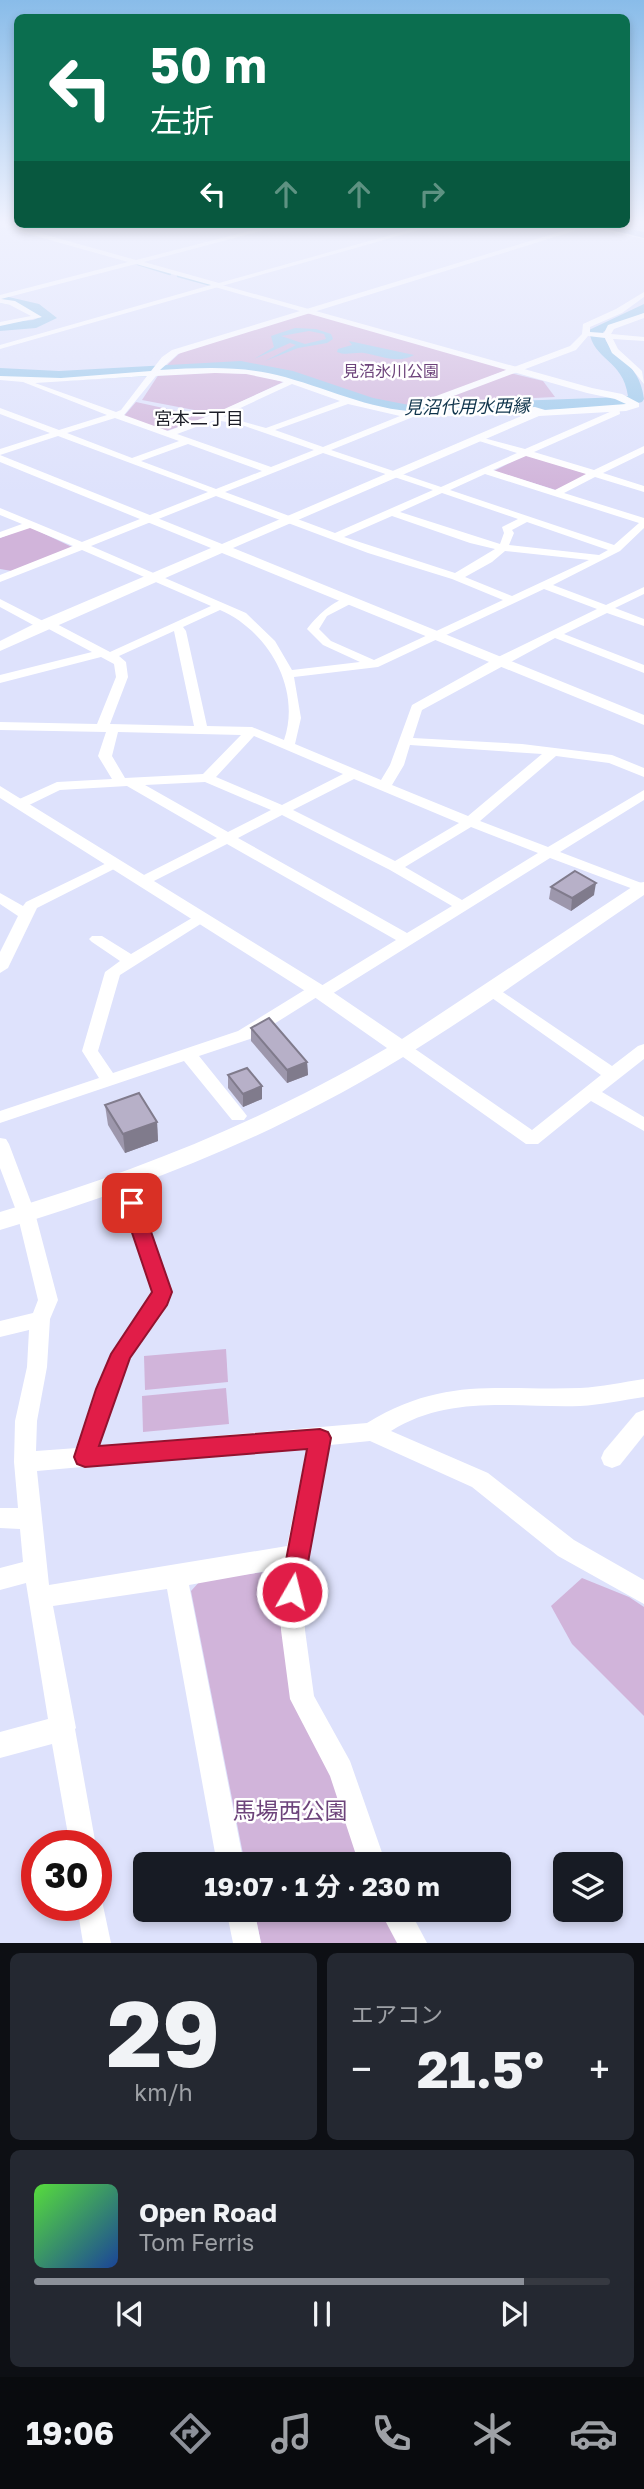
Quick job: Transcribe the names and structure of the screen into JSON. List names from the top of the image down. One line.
{"districts":["宮本二丁目"],"water":["見沼代用水西縁"],"parks":["見沼氷川公園","馬場西公園"],"page":{"turn":["50 m","左折"],"limit":"30","trip":"19:07 · 1 分 · 230 m","tile":[["29","km/h"],"エアコン"],"heat":["−","21.5°","+"],"song":["Open Road","Tom Ferris"],"tabs":"19:06"}}
